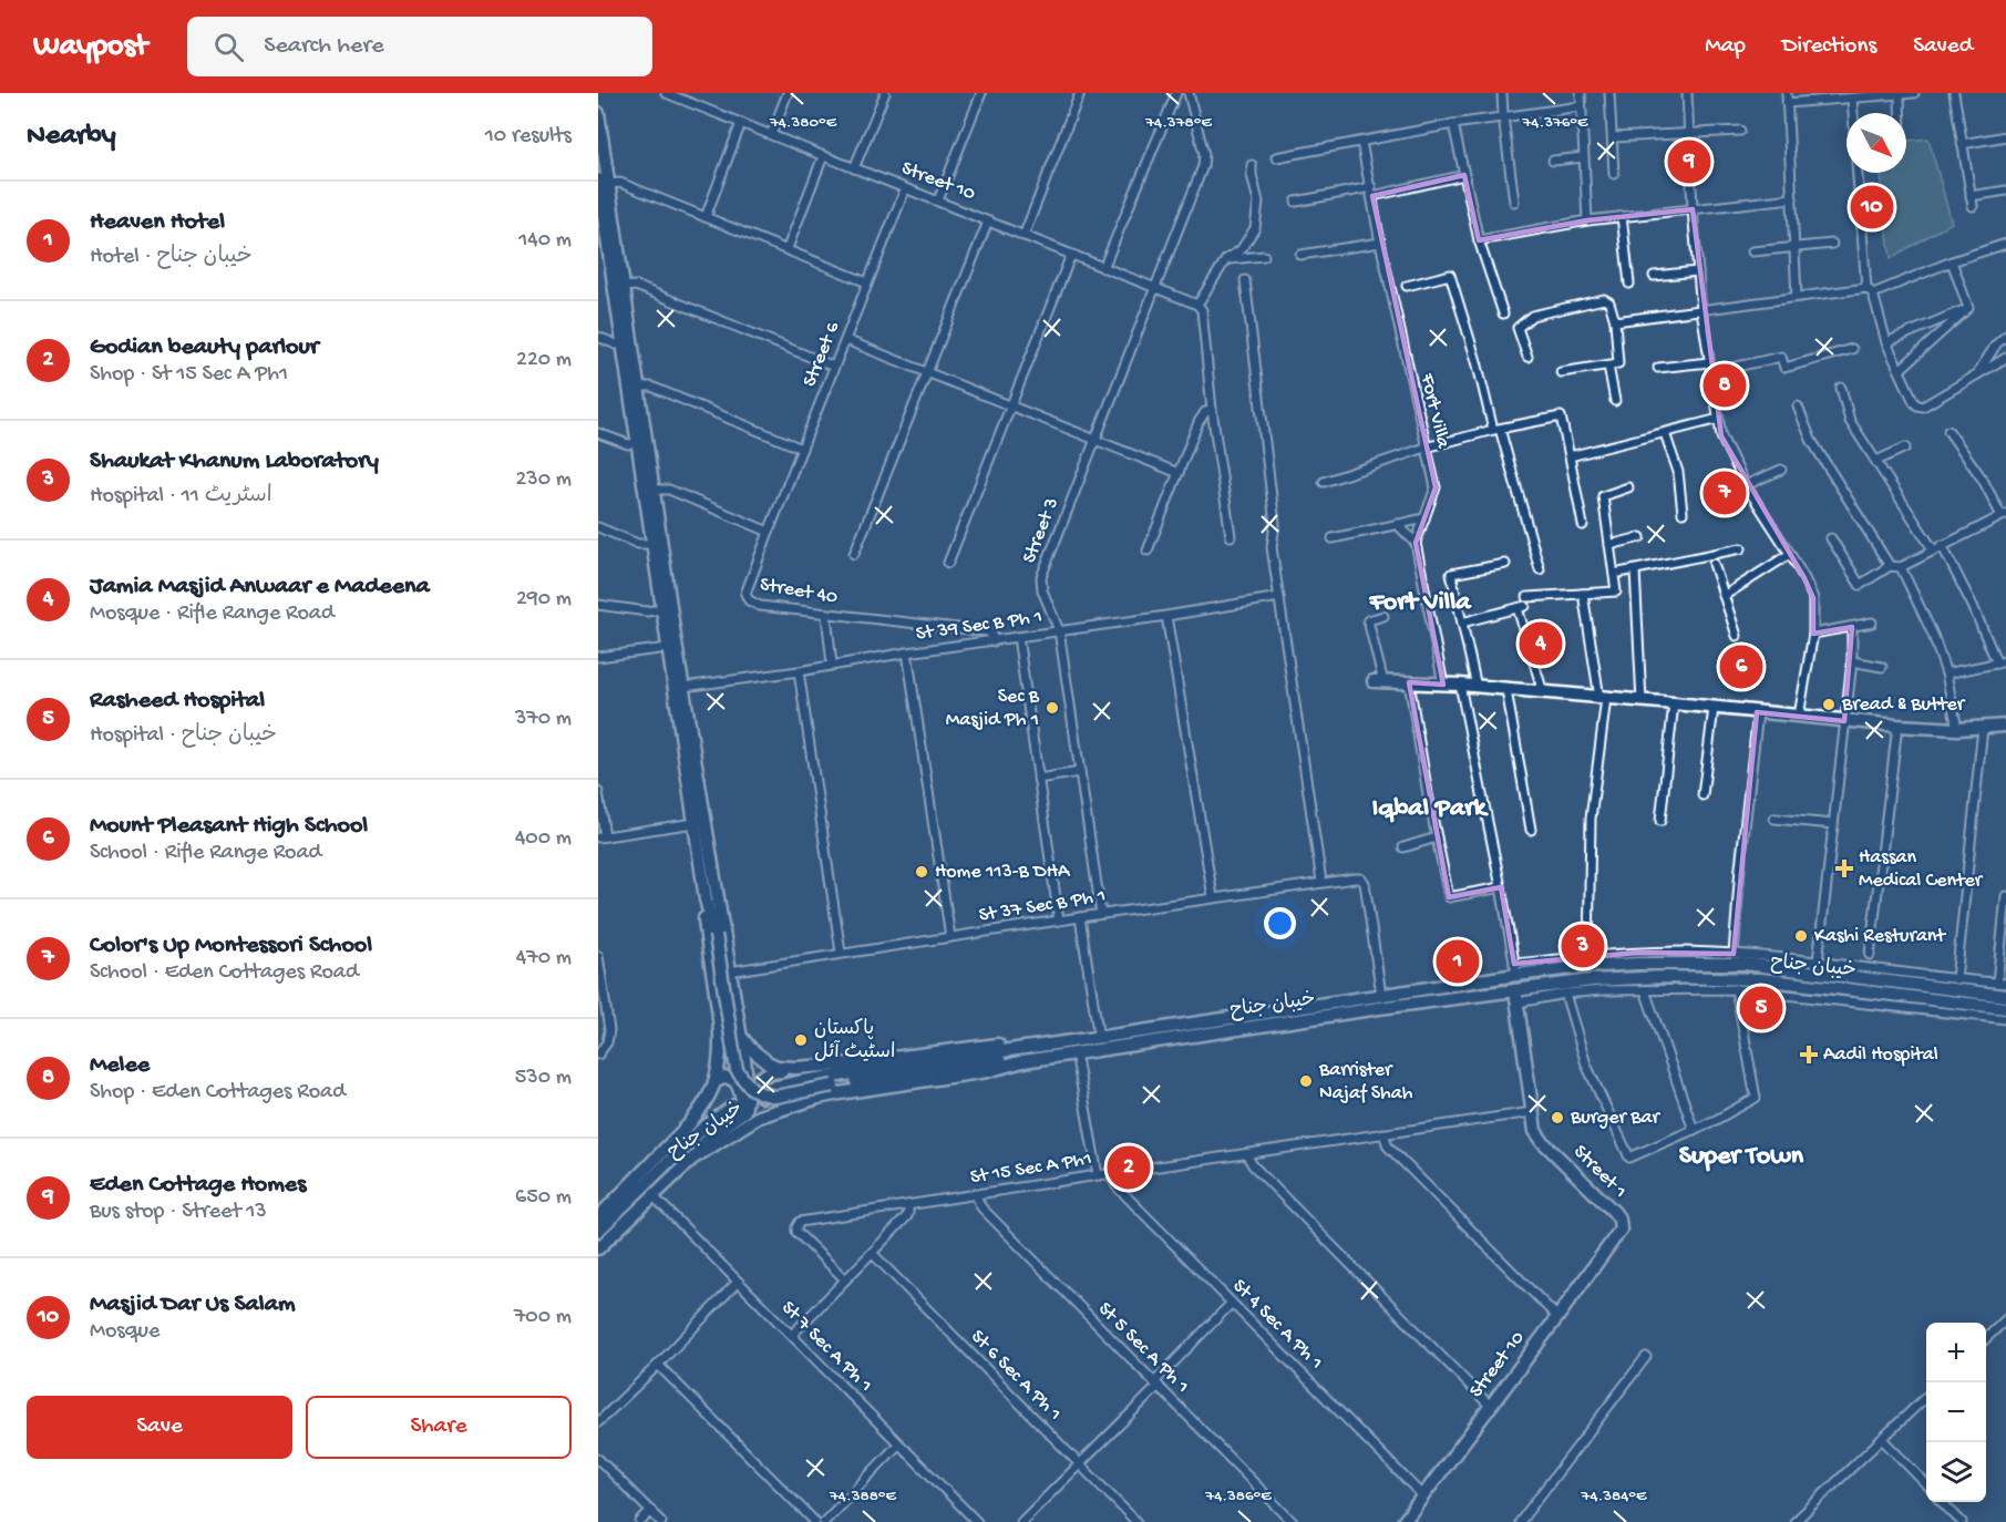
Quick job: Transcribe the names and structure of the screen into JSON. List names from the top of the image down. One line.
{"streets":{"main road":["Street 10","خیبان جناح","Street 1"],"street":["Street 6","Fort Villa","Street 3","Street 40","St 39 Sec B Ph 1","St 37 Sec B Ph 1","St 15 Sec A Ph1","St 4 Sec A Ph 1","St 7 Sec A Ph 1","St 5 Sec A Ph 1","St 6 Sec A Ph 1"]},"crossings":[["Street 10","Street 6"],["Street 10","Street 3"],["Street 10","Street 1"],["Street 10","St 4 Sec A Ph 1"],["Street 6","Street 40"],["Street 3","St 39 Sec B Ph 1"],["Street 3","St 37 Sec B Ph 1"],["Street 40","St 39 Sec B Ph 1"],["St 37 Sec B Ph 1","خیبان جناح"],["خیبان جناح","Street 1"],["خیبان جناح","St 7 Sec A Ph 1"],["St 15 Sec A Ph1","Street 1"],["St 15 Sec A Ph1","St 4 Sec A Ph 1"],["St 15 Sec A Ph1","St 5 Sec A Ph 1"]],"districts":["Fort Villa","Iqbal Park","Super Town"],"places":{"other":["Bread & Butter","Sec B Masjid Ph 1","Home 113-B DHA","Kashi Resturant","پاکستان اسٹیٹ آئل","Barrister Najaf Shah","Burger Bar"],"health":["Hassan Medical Center","Aadil Hospital"]},"north":"bottom right","page":{"header":"Waypost","search":"Search here","nav":["Map","Directions","Saved"],"heading":["Nearby","10 results"],"pins":["9","10","8","7","4","6","3","1","5","2"],"list":[{"mark":"1","name":"Heaven Hotel","note":"Hotel · خیبان جناح","value":"140 m"},{"mark":"2","name":"Godian beauty parlour","note":"Shop · St 15 Sec A Ph1","value":"220 m"},{"mark":"3","name":"Shaukat Khanum Laboratory","note":"Hospital · اسٹریٹ 11","value":"230 m"},{"mark":"4","name":"Jamia Masjid Anwaar e Madeena","note":"Mosque · Rifle Range Road","value":"290 m"},{"mark":"5","name":"Rasheed Hospital","note":"Hospital · خیبان جناح","value":"370 m"},{"mark":"6","name":"Mount Pleasant High School","note":"School · Rifle Range Road","value":"400 m"},{"mark":"7","name":"Color's Up Montessori School","note":"School · Eden Cottages Road","value":"470 m"},{"mark":"8","name":"Melee","note":"Shop · Eden Cottages Road","value":"530 m"},{"mark":"9","name":"Eden Cottage Homes","note":"Bus stop · Street 13","value":"650 m"},{"mark":"10","name":"Masjid Dar Us Salam","note":"Mosque","value":"700 m"}],"map_buttons":["+","−"],"buttons":["Save","Share"]},"coordinates":["74.378°E","74.376°E","74.380°E","74.388°E","74.386°E","74.384°E"]}
